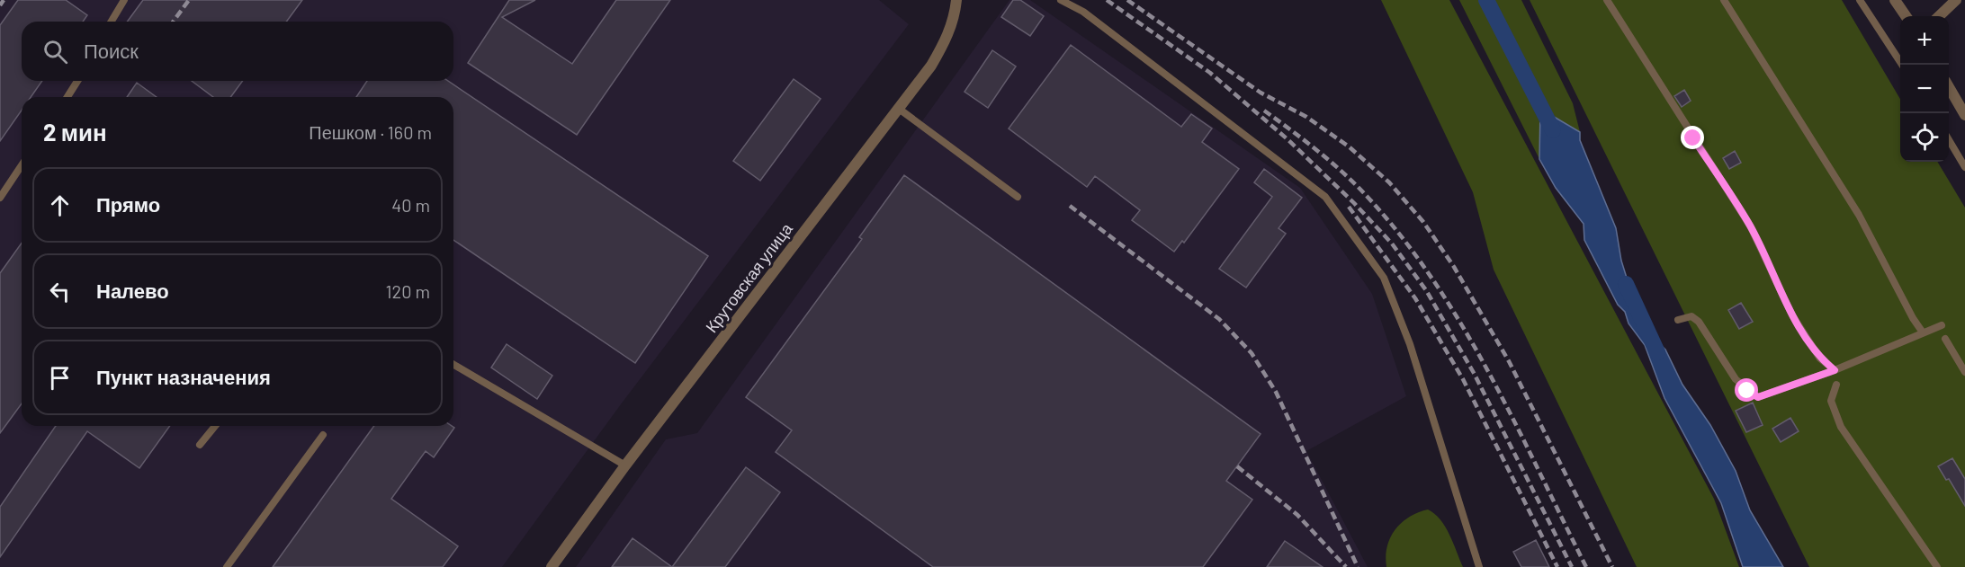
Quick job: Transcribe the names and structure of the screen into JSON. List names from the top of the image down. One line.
{"streets":{"street":["Крутовская улица"]},"page":{"map_buttons":["+","−"],"search":"Поиск","heading":["2 мин","Пешком · 160 m"],"list":[["Прямо","40 m"],["Налево","120 m"],"Пункт назначения"]}}
